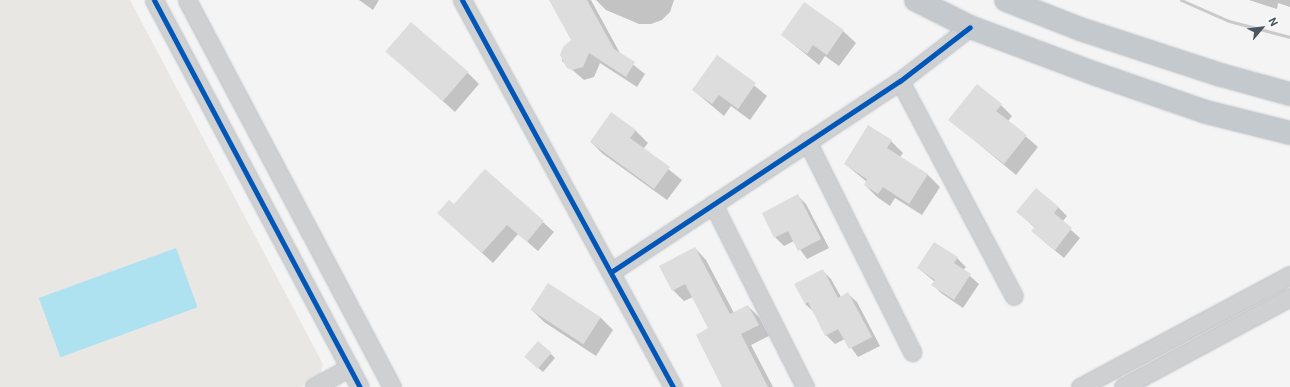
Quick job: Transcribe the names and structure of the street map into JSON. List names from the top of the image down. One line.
{"north":"top right"}
